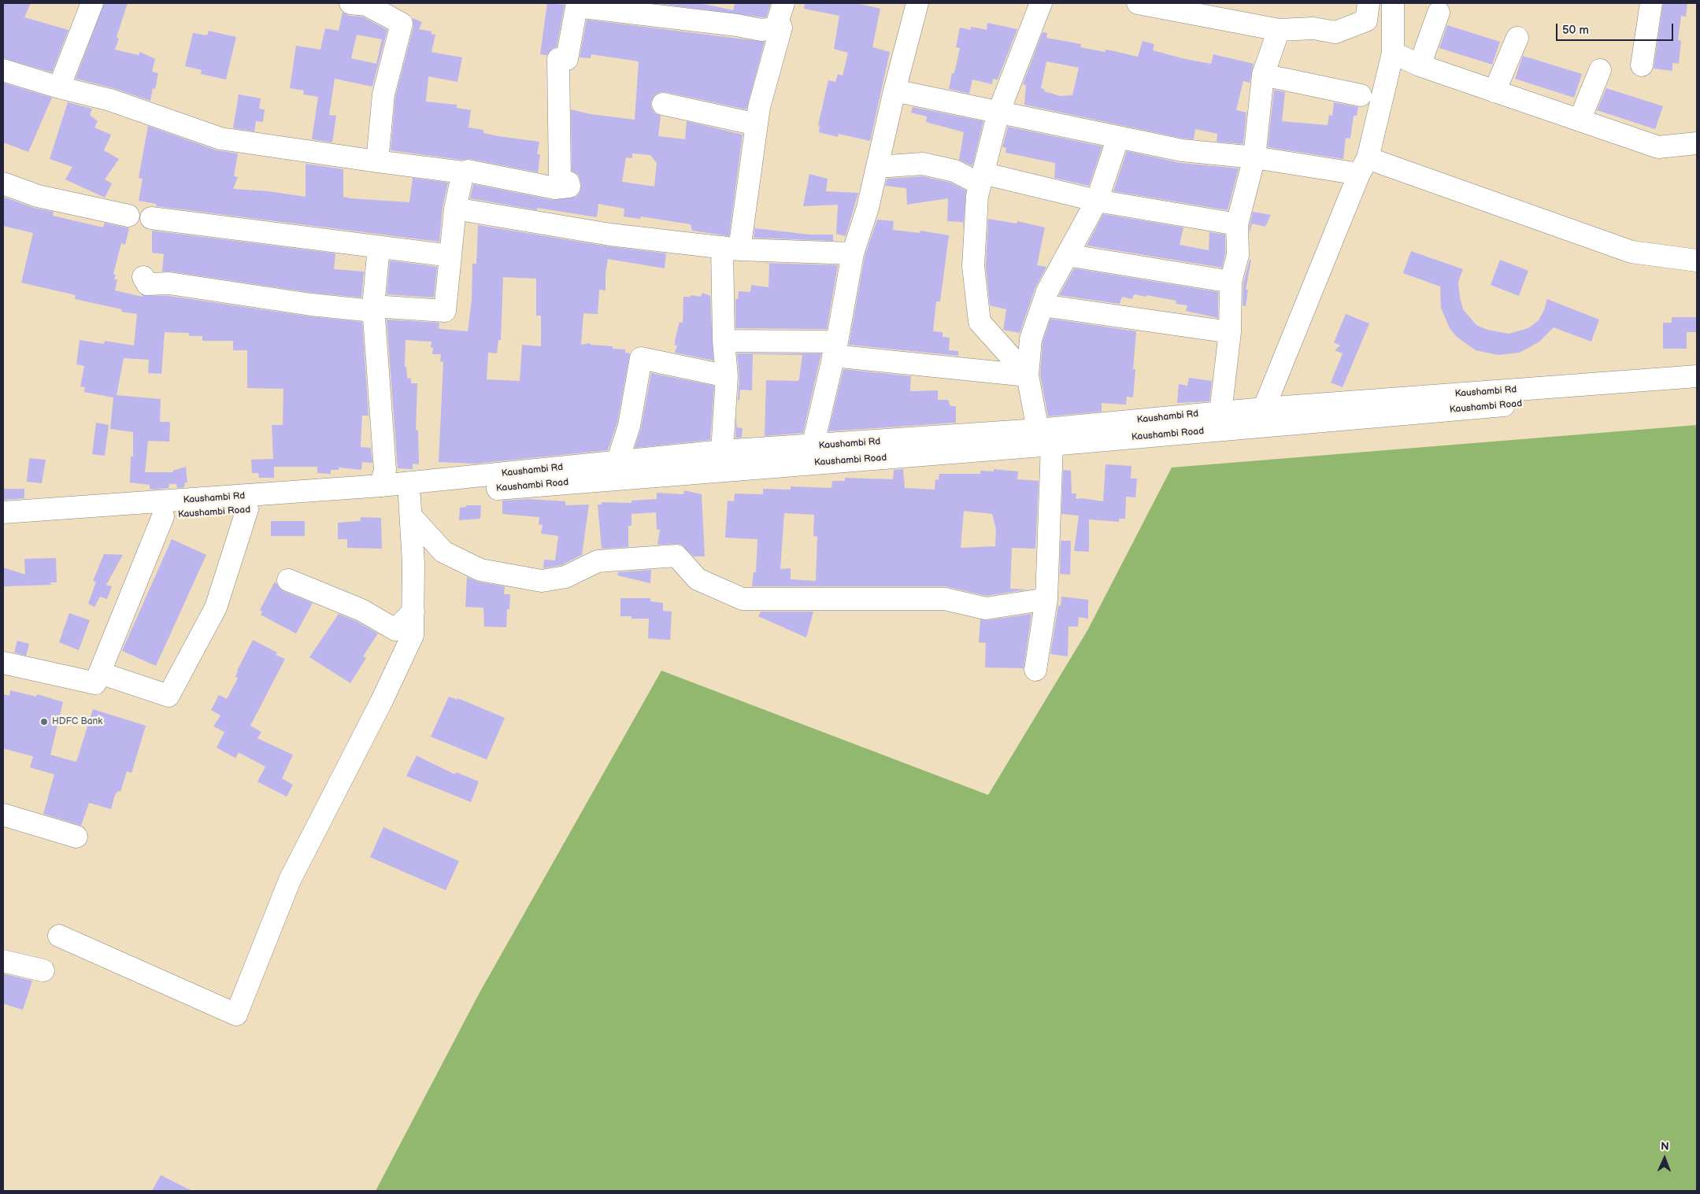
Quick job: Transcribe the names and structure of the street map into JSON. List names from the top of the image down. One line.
{"streets":{"street":["Kaushambi Rd","Kaushambi Road"]},"crossings":[["Kaushambi Rd","Kaushambi Road"]],"places":["HDFC Bank"],"scale_bar":"50 m","north":"top"}
